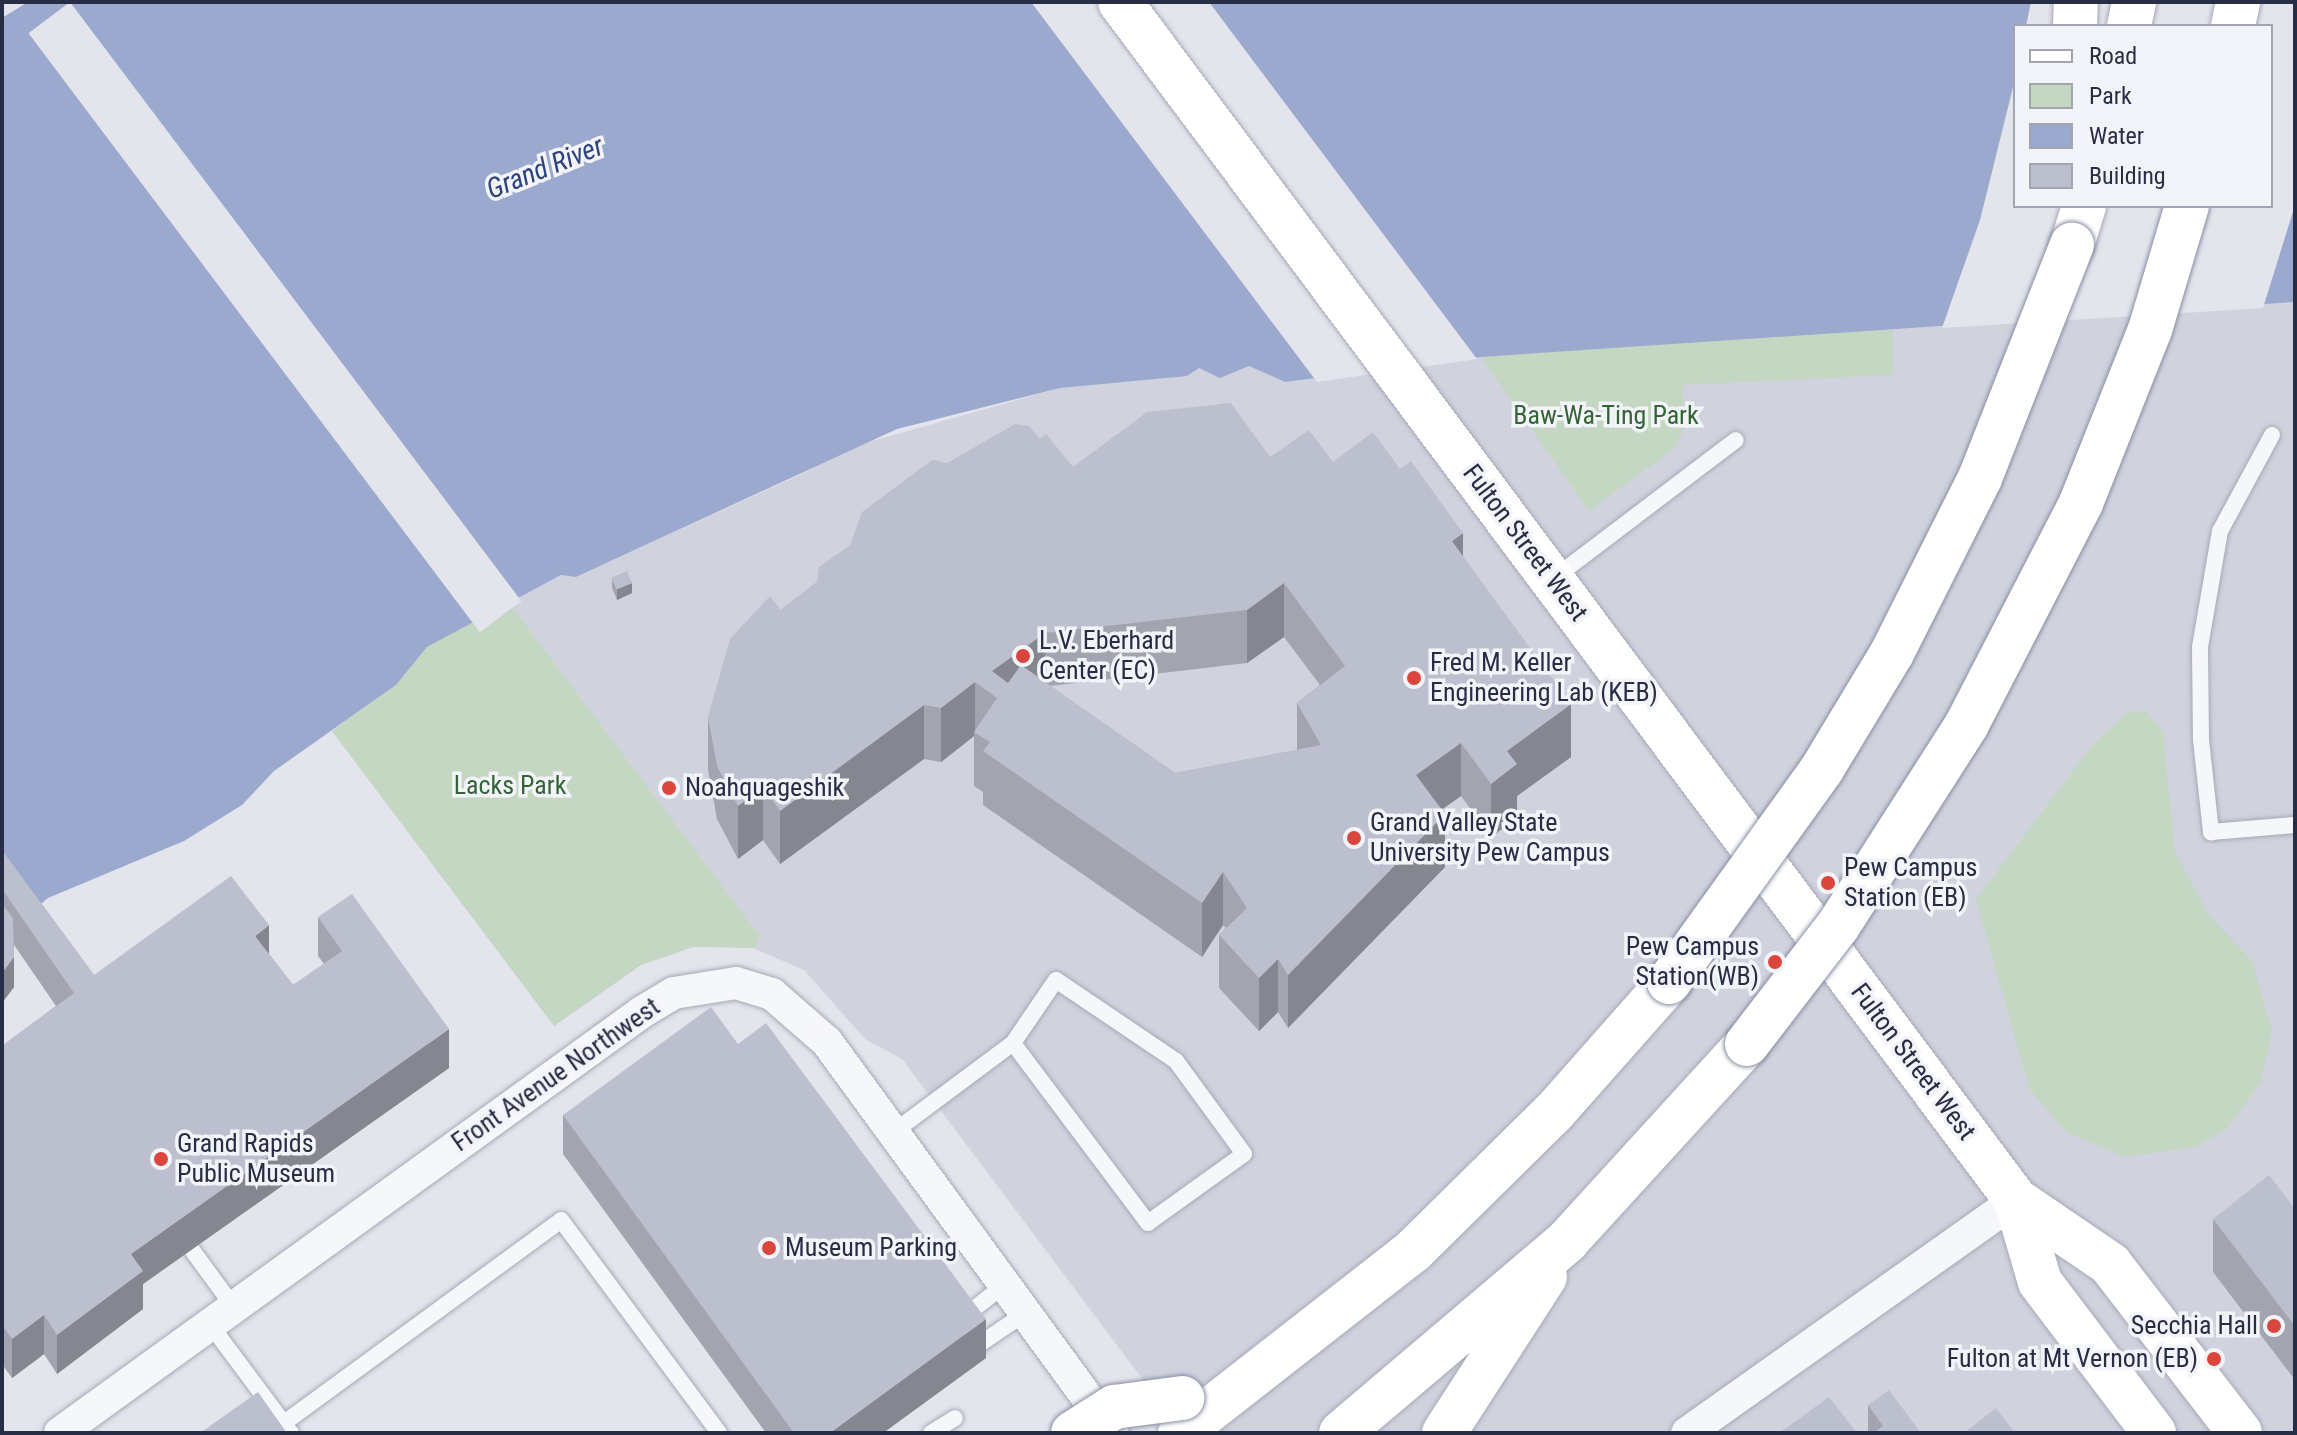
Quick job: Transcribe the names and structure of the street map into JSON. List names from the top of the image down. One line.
{"streets":{"main road":["Fulton Street West"],"street":["Front Avenue Northwest"]},"water":["Grand River"],"parks":["Baw-Wa-Ting Park","Lacks Park"],"places":["L.V. Eberhard Center (EC)","Fred M. Keller Engineering Lab (KEB)","Noahquageshik","Grand Valley State University Pew Campus","Pew Campus Station (EB)","Pew Campus Station(WB)","Grand Rapids Public Museum","Museum Parking","Secchia Hall","Fulton at Mt Vernon (EB)"],"legend":["Road","Park","Water","Building"]}
